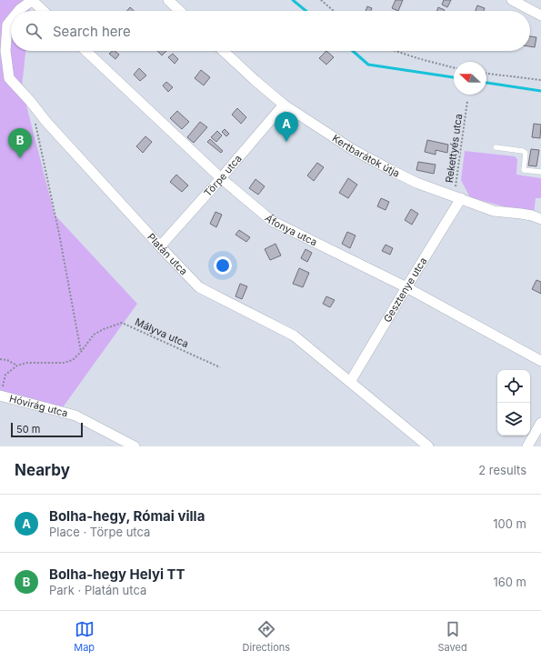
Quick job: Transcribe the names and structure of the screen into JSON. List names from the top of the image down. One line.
{"streets":{"street":["Kertbarátok útja","Törpe utca","Áfonya utca","Platán utca","Gesztenye utca","Hóvirág utca"],"path":["Rekettyés utca","Mályva utca"]},"crossings":[["Rekettyés utca","Kertbarátok útja"],["Rekettyés utca","Gesztenye utca"],["Kertbarátok útja","Törpe utca"],["Kertbarátok útja","Gesztenye utca"],["Törpe utca","Áfonya utca"],["Törpe utca","Platán utca"],["Áfonya utca","Gesztenye utca"],["Platán utca","Gesztenye utca"]],"scale_bar":"50 m","north":"left","page":{"search":"Search here","pins":["A","B"],"scale":"50 m","heading":["Nearby","2 results"],"list":[{"mark":"A","name":"Bolha-hegy, Római villa","note":"Place · Törpe utca","value":"100 m"},{"mark":"B","name":"Bolha-hegy Helyi TT","note":"Park · Platán utca","value":"160 m"}],"nav":["Map","Directions","Saved"]}}
